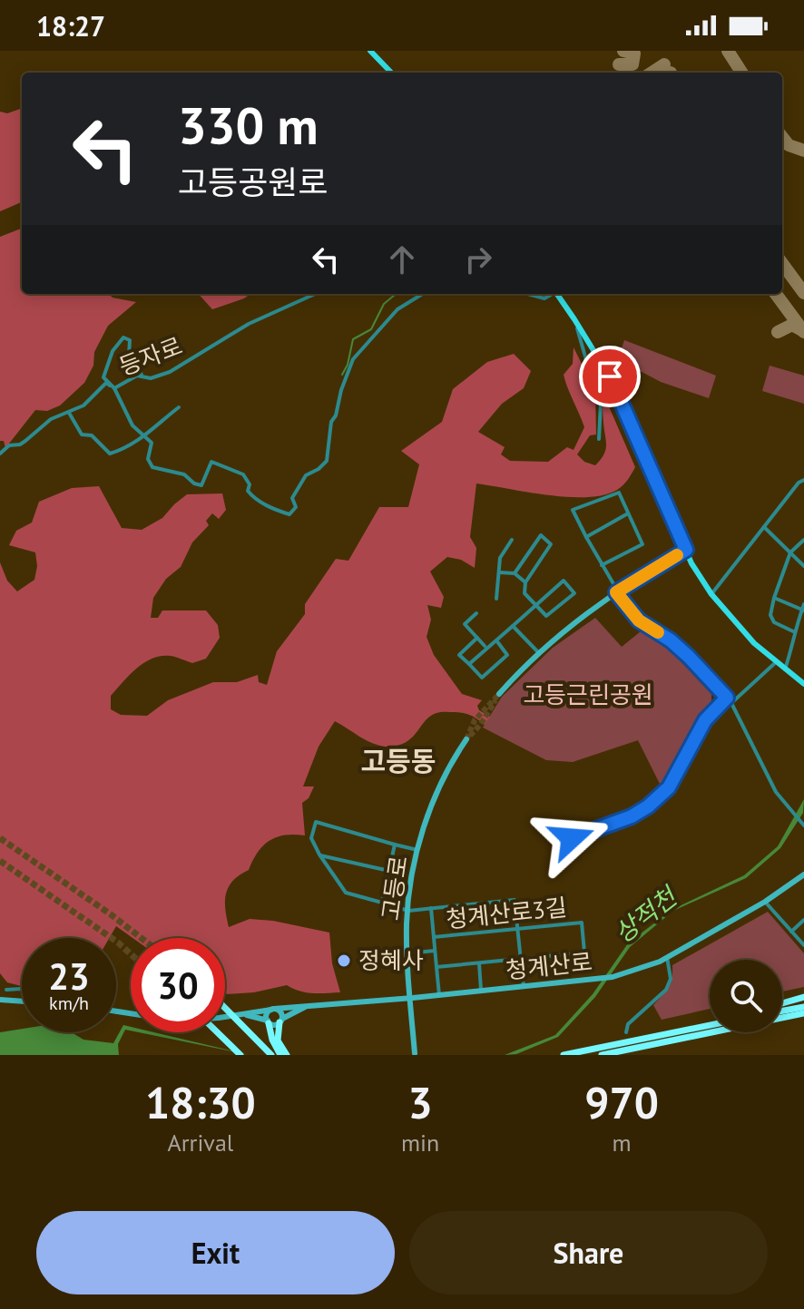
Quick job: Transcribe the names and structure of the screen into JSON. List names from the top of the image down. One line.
{"streets":{"main road":["고등로","청계산로"],"street":["등자로","청계산로3길"]},"crossings":[["고등로","청계산로"]],"districts":["고등동"],"water":["상적천"],"parks":["고등근린공원"],"places":["정혜사"],"page":{"status":"18:27","turn":["330 m","고등공원로"],"speed":"23 km/h","limit":"30","eta":["18:30","Arrival","3","min","970","m"],"buttons":["Exit","Share"]}}
